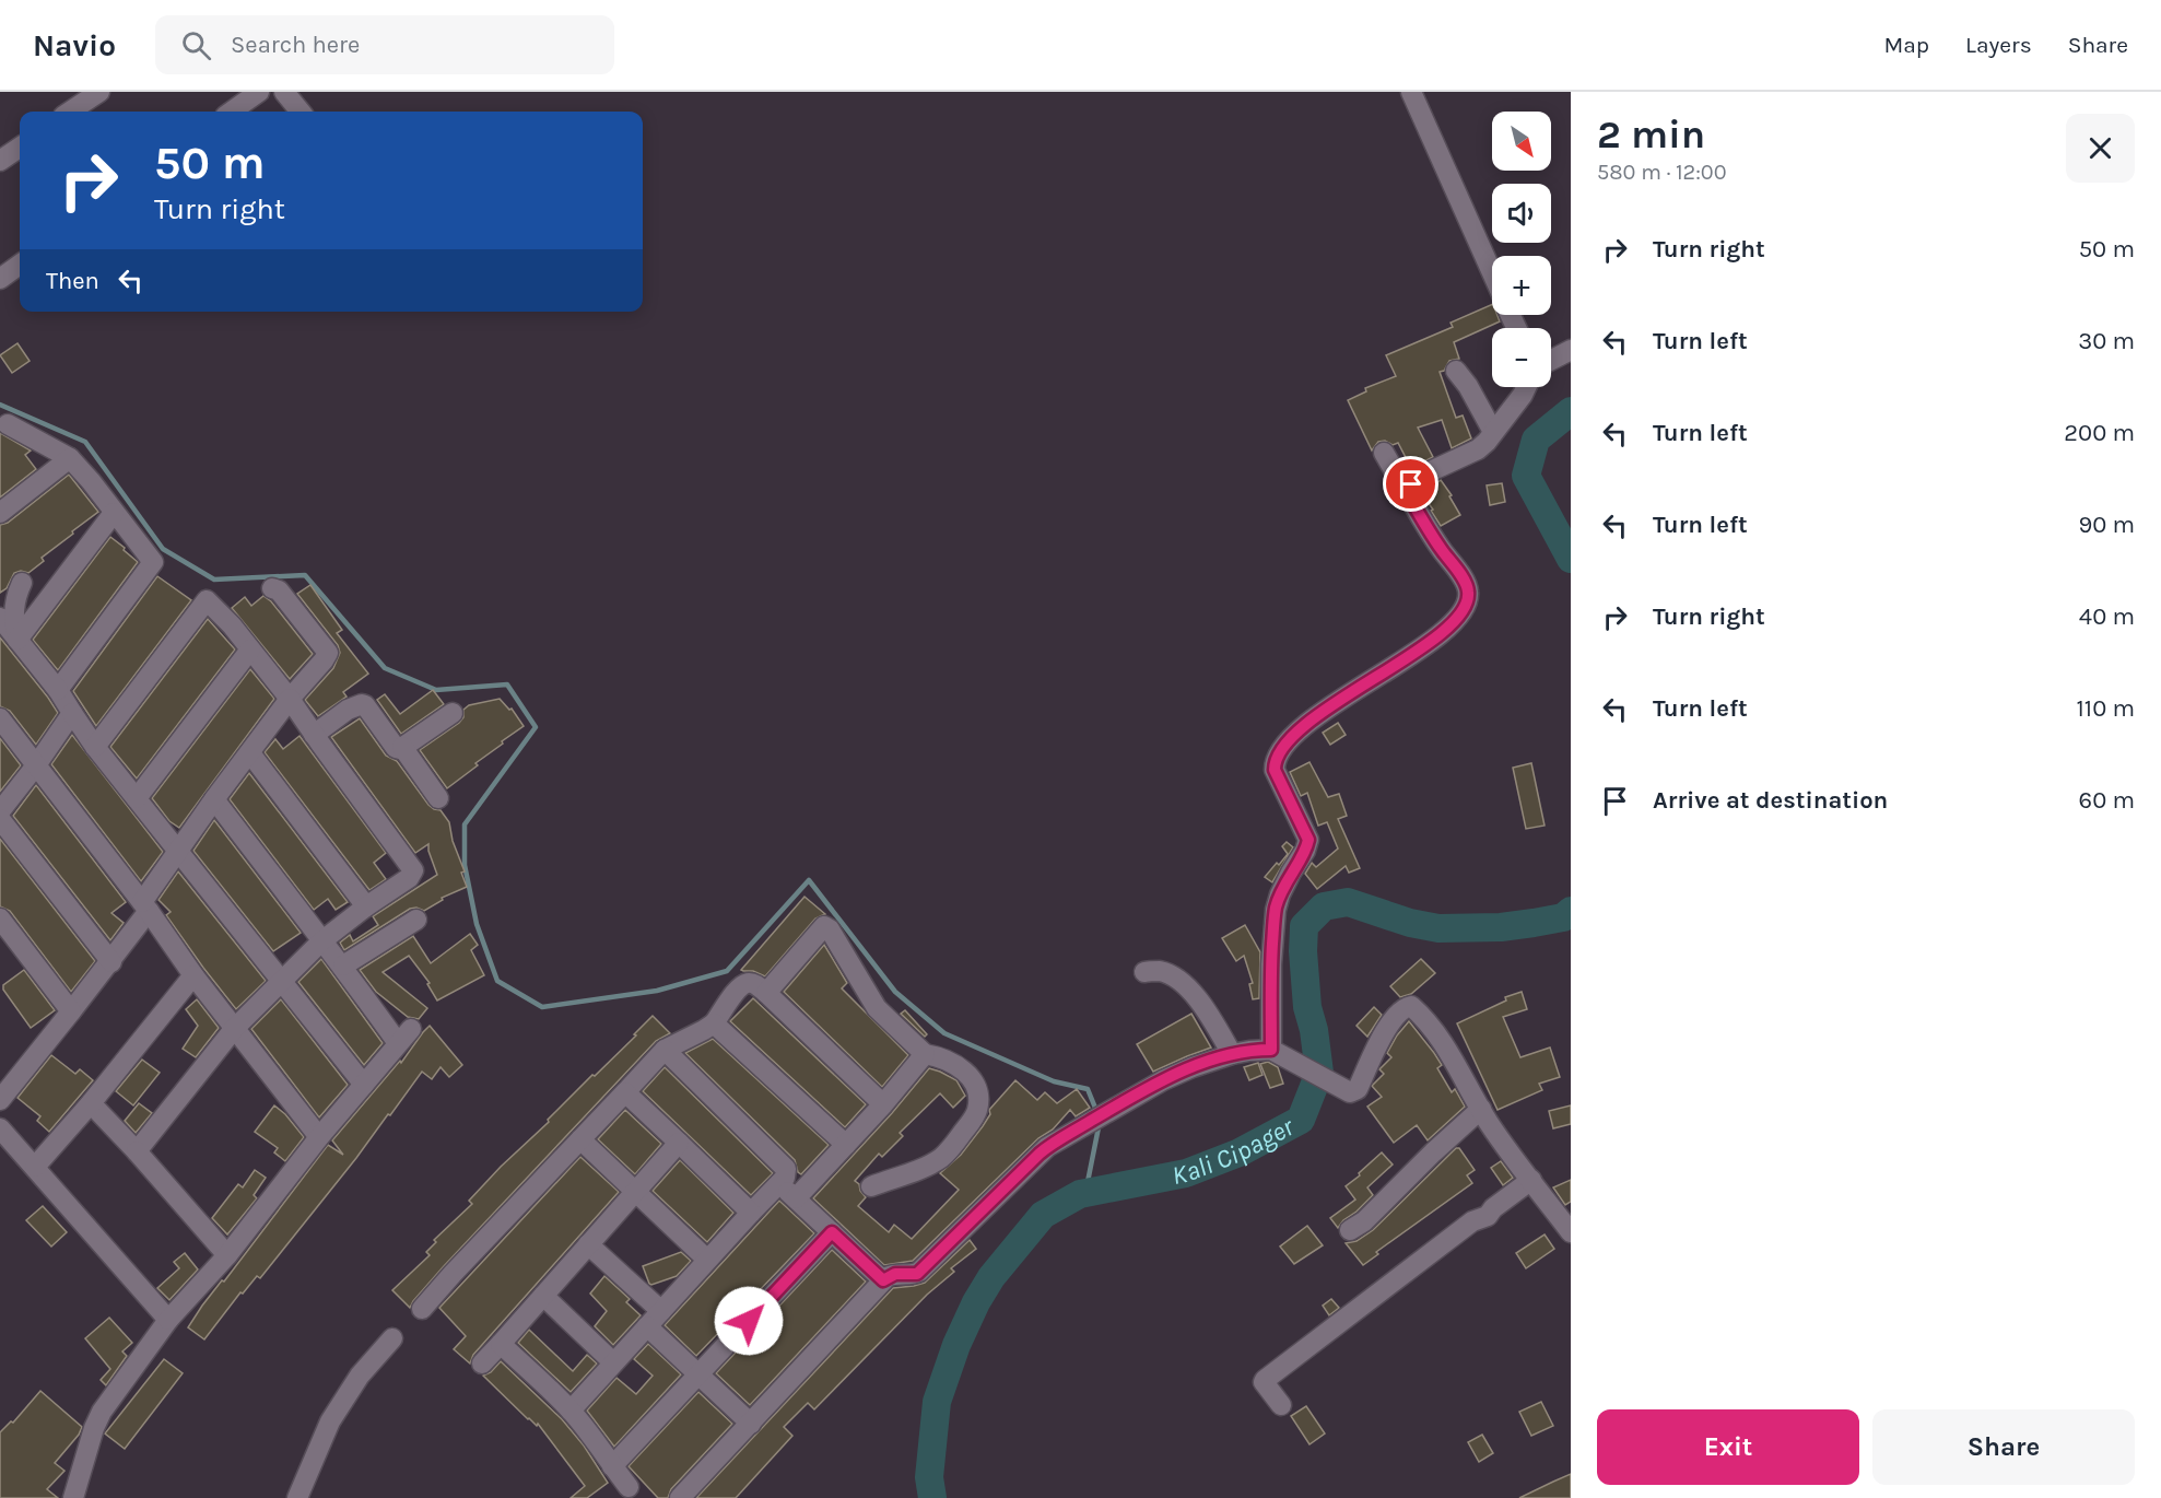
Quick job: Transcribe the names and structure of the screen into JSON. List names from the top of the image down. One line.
{"water":["Kali Cipager"],"north":"bottom right","page":{"header":"Navio","search":"Search here","nav":["Map","Layers","Share"],"heading":["2 min","580 m · 12:00"],"map_buttons":["+","−"],"turn":["50 m","Turn right"],"list":[{"name":"Turn right","value":"50 m"},{"name":"Turn left","value":"30 m"},{"name":"Turn left","value":"200 m"},{"name":"Turn left","value":"90 m"},{"name":"Turn right","value":"40 m"},{"name":"Turn left","value":"110 m"},{"name":"Arrive at destination","value":"60 m"}],"then":"Then","buttons":["Exit","Share"]}}
